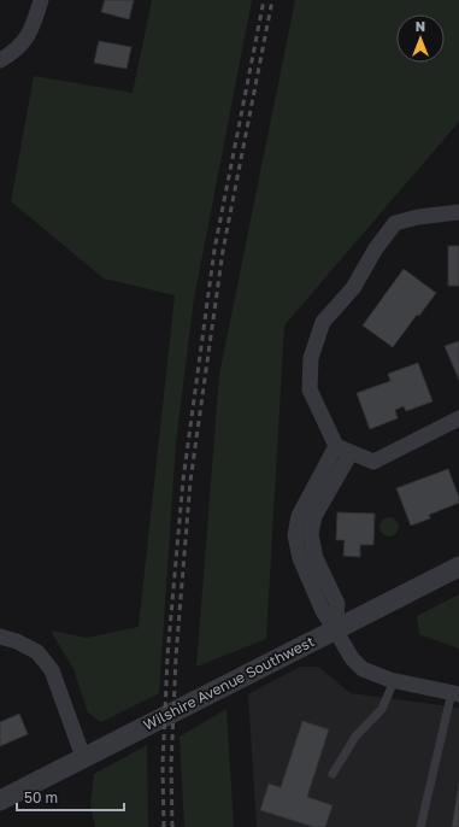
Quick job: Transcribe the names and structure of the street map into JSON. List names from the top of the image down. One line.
{"streets":{"street":["Wilshire Avenue Southwest"]},"scale_bar":"50 m","north":"top"}
